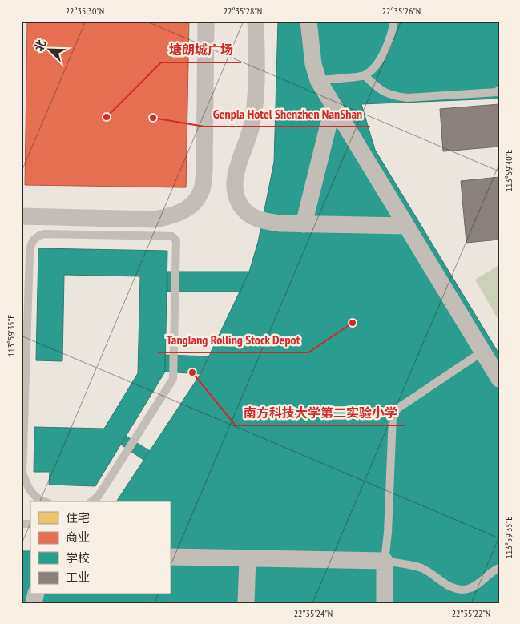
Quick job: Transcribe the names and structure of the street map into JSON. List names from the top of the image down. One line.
{"places":["塘朗城广场","Genpla Hotel Shenzhen NanShan","Tanglang Rolling Stock Depot","南方科技大学第二实验小学"],"legend":["住宅","商业","学校","工业"],"north":"top left","coordinates":["22°35'30\"N","22°35'28\"N","22°35'26\"N","113°59'40\"E","113°59'35\"E","22°35'24\"N","22°35'22\"N"]}
